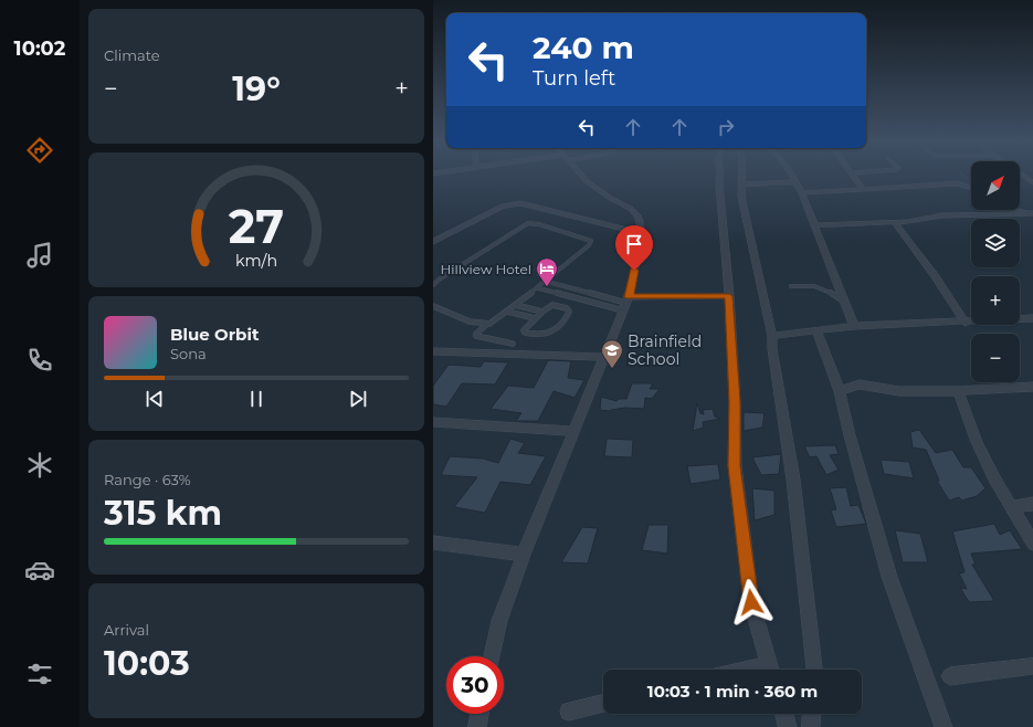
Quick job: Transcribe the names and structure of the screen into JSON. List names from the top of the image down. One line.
{"places":{"hotel":["Hillview Hotel"],"school or university":["Brainfield School"]},"north":"top right","page":{"tabs":"10:02","tile":["Climate",["Range · 63%","315 km"],["Arrival","10:03"]],"turn":["240 m","Turn left"],"heat":["−","19°","+"],"map_buttons":["+","−"],"song":["Blue Orbit","Sona"],"limit":"30","trip":"10:03 · 1 min · 360 m","gauge":["27","km/h"]}}
